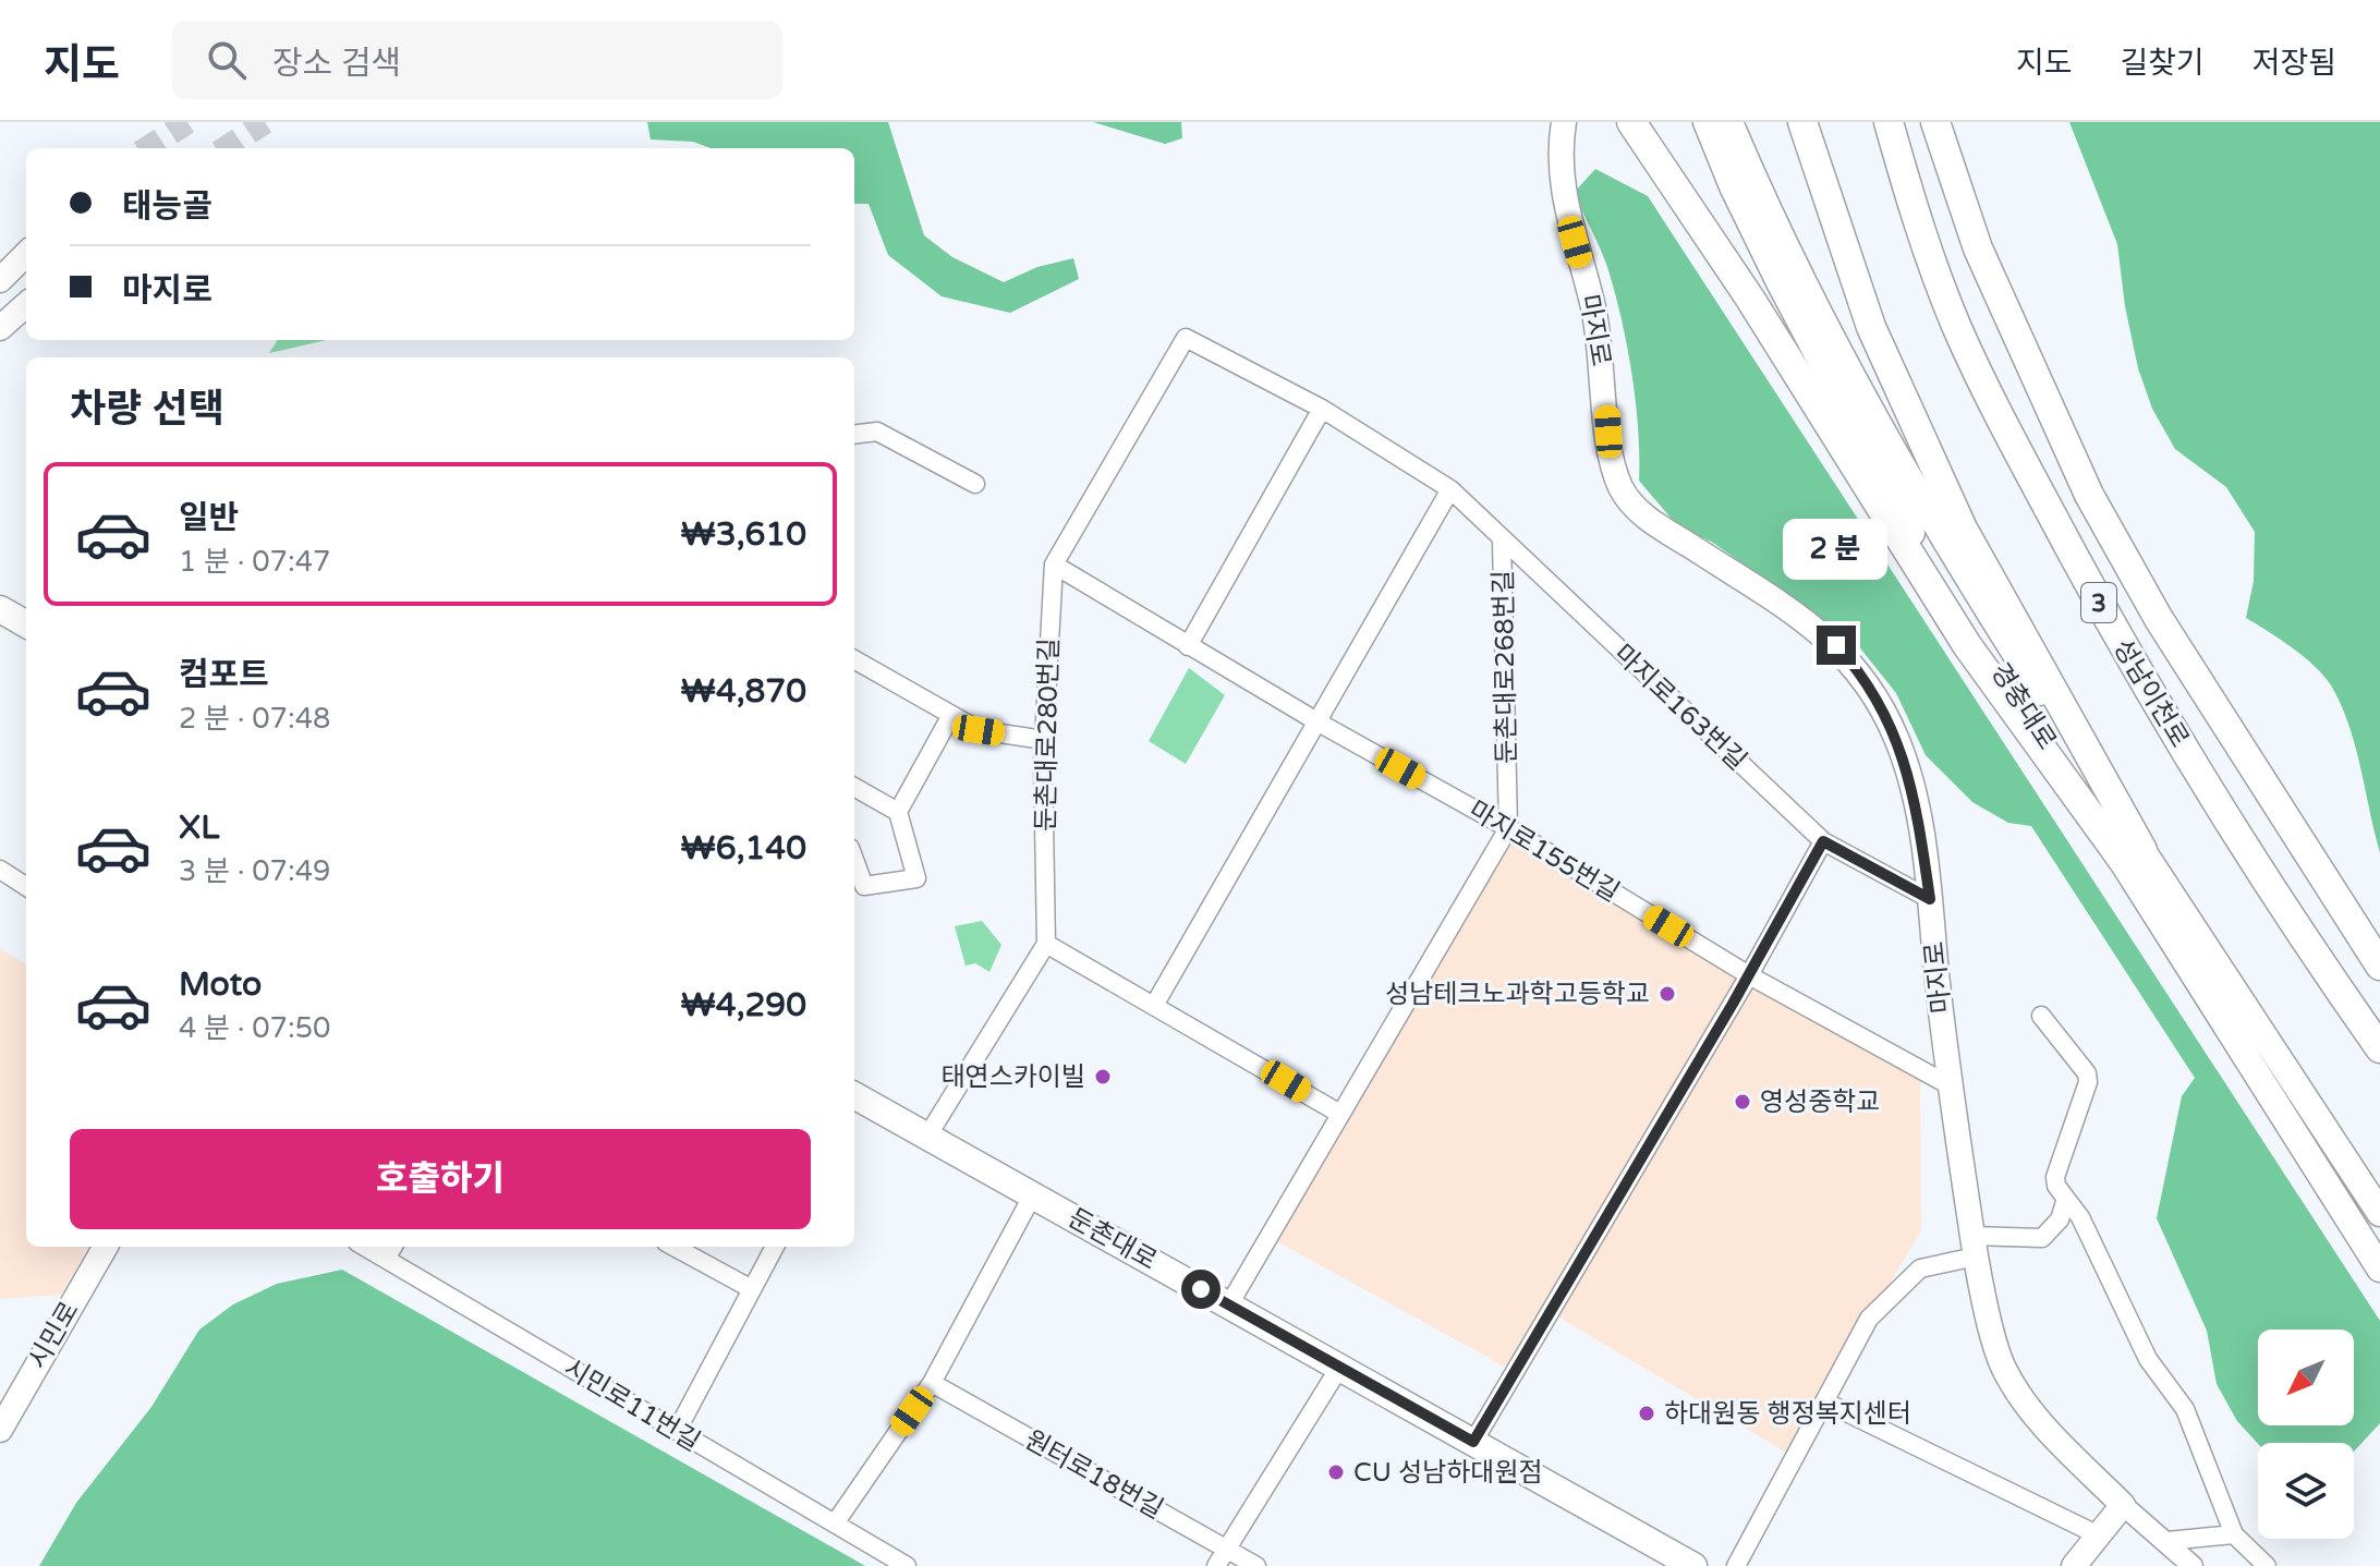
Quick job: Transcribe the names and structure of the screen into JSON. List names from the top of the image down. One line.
{"streets":{"highway":["3","성남이천로"],"main road":["마지로","경충대로","둔촌대로","시민로"],"street":["둔촌대로268번길","마지로163번길","둔촌대로280번길","마지로155번길","시민로11번길","원터로18번길"]},"crossings":[["마지로","마지로163번길"],["마지로","마지로155번길"],["둔촌대로268번길","마지로163번길"],["둔촌대로268번길","마지로155번길"],["마지로163번길","둔촌대로280번길"],["둔촌대로280번길","마지로155번길"]],"places":["성남테크노과학고등학교","태연스카이빌","영성중학교","하대원동 행정복지센터","CU 성남하대원점"],"north":"bottom left","page":{"header":"지도","search":"장소 검색","nav":["지도","길찾기","저장됨"],"banner":["태능골","마지로"],"heading":"차량 선택","list":[{"name":"일반","note":"1 분 · 07:47","value":"₩3,610"},{"name":"컴포트","note":"2 분 · 07:48","value":"₩4,870"},{"name":"XL","note":"3 분 · 07:49","value":"₩6,140"},{"name":"Moto","note":"4 분 · 07:50","value":"₩4,290"}],"bubble":"2 분","buttons":"호출하기"}}
